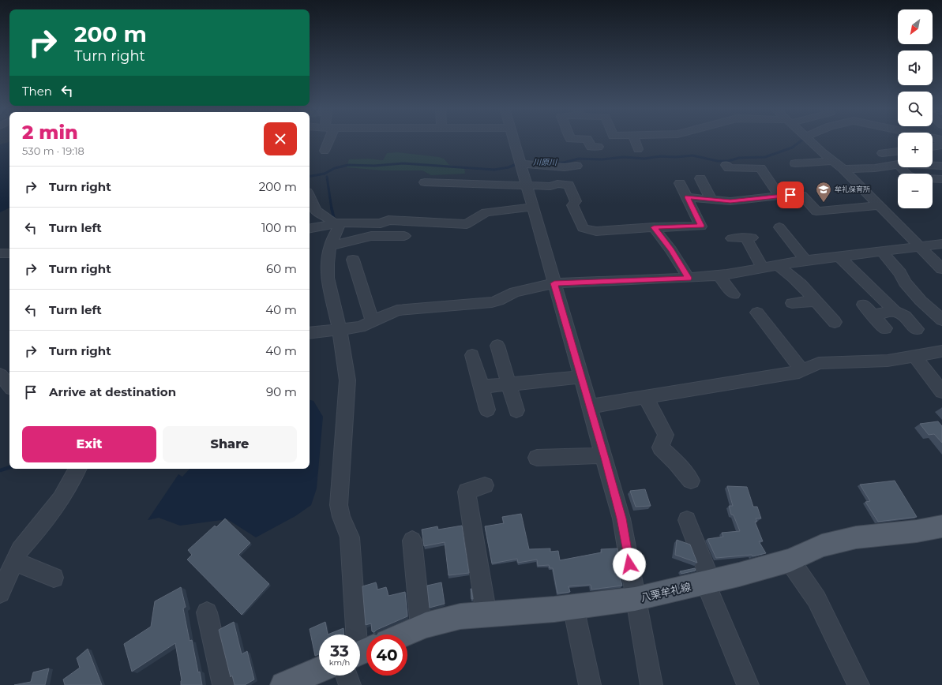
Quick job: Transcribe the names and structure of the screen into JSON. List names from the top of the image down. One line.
{"streets":{"main road":["八栗牟礼線"]},"water":["川原川"],"places":{"school or university":["牟礼保育所"]},"north":"bottom left","page":{"map_buttons":["+","−"],"turn":["200 m","Turn right"],"then":"Then","heading":["2 min","530 m · 19:18"],"list":[{"name":"Turn right","value":"200 m"},{"name":"Turn left","value":"100 m"},{"name":"Turn right","value":"60 m"},{"name":"Turn left","value":"40 m"},{"name":"Turn right","value":"40 m"},{"name":"Arrive at destination","value":"90 m"}],"buttons":["Exit","Share"],"speed":"33 km/h","limit":"40"}}
